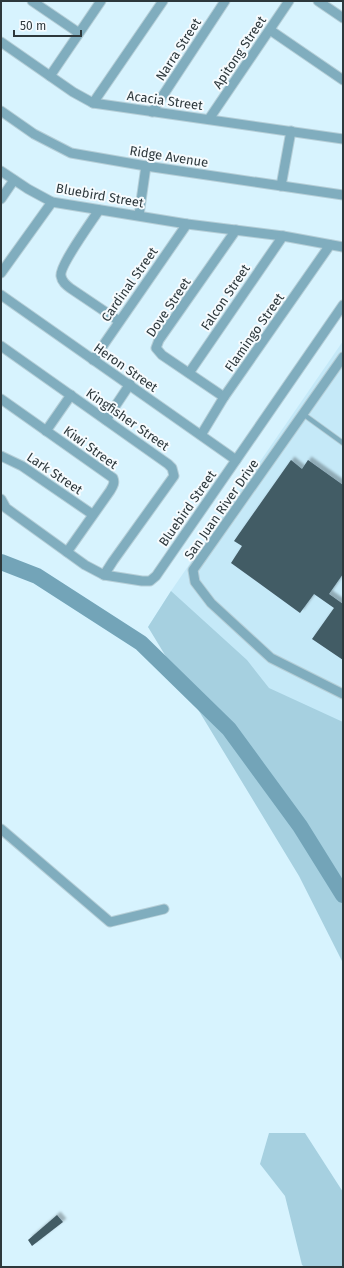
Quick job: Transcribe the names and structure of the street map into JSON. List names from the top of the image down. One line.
{"streets":{"street":["Narra Street","Apitong Street","Acacia Street","Ridge Avenue","Bluebird Street","Cardinal Street","Falcon Street","Dove Street","Flamingo Street","Heron Street","Kingfisher Street","Kiwi Street","Lark Street","San Juan River Drive"]},"crossings":[["Narra Street","Acacia Street"],["Apitong Street","Acacia Street"],["Bluebird Street","Cardinal Street"],["Bluebird Street","Falcon Street"],["Bluebird Street","Dove Street"],["Bluebird Street","Flamingo Street"],["Bluebird Street","Heron Street"],["Bluebird Street","Kingfisher Street"],["Bluebird Street","Kiwi Street"],["Cardinal Street","Heron Street"],["Falcon Street","Dove Street"],["Dove Street","Flamingo Street"],["Flamingo Street","Heron Street"],["Kiwi Street","Lark Street"]],"scale_bar":"50 m"}
